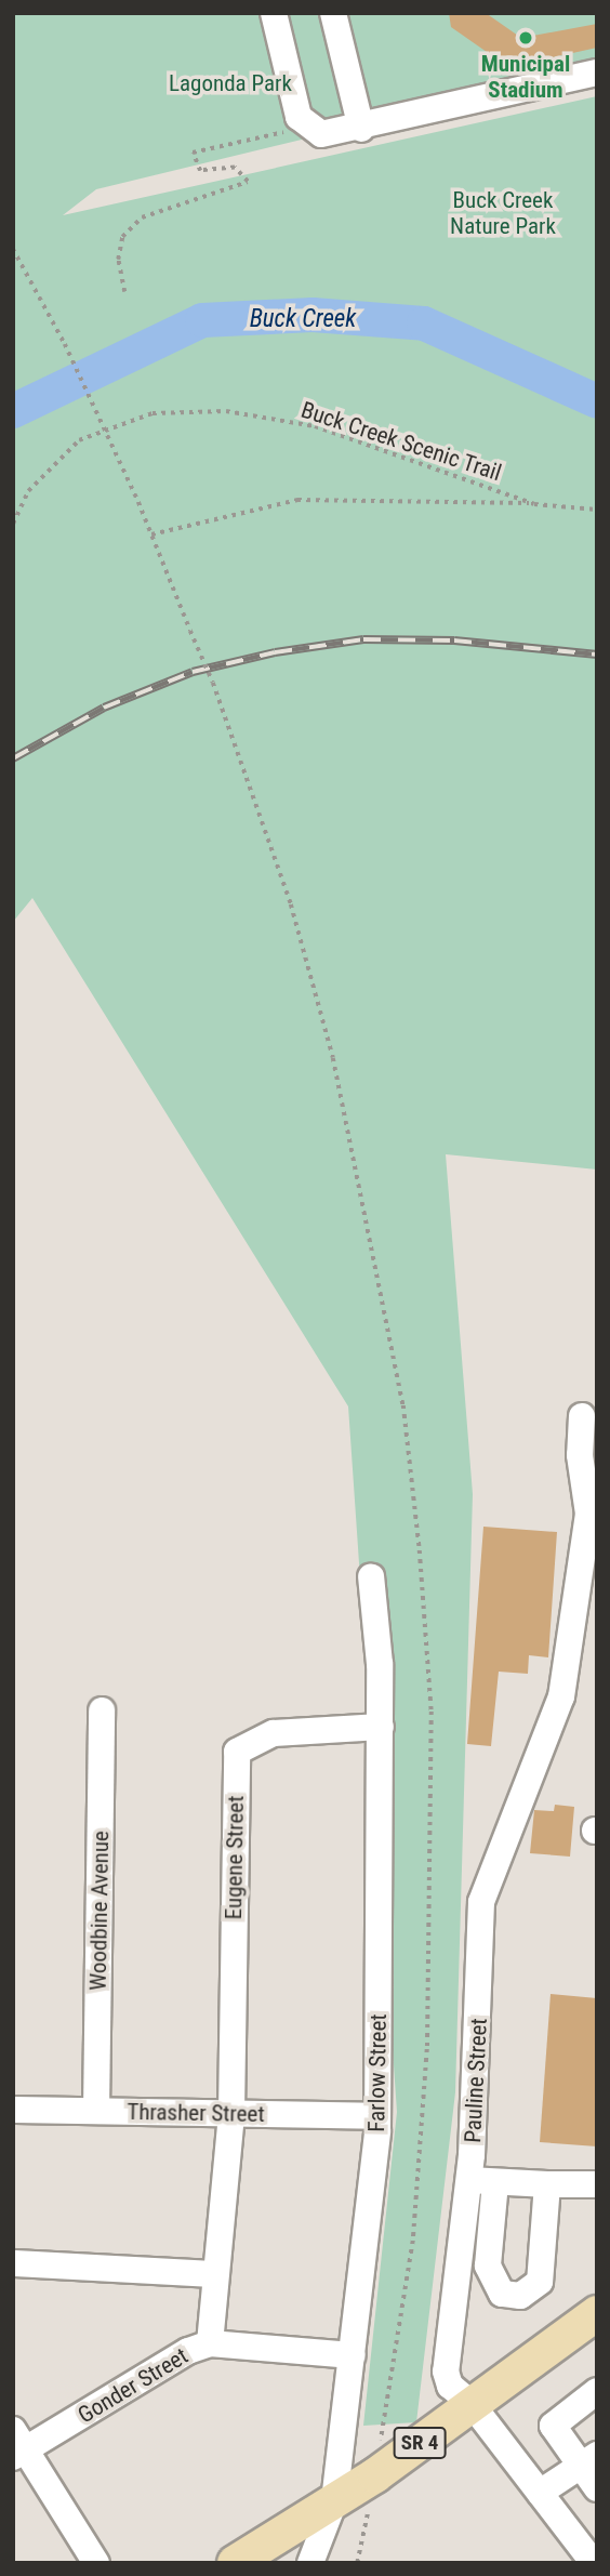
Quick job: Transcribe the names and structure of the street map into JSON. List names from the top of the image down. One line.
{"streets":{"main road":["SR 4"],"street":["Eugene Street","Woodbine Avenue","Farlow Street","Pauline Street","Thrasher Street","Gonder Street"],"path":["Buck Creek Scenic Trail"]},"crossings":[["Eugene Street","Farlow Street"],["Eugene Street","Thrasher Street"],["Woodbine Avenue","Thrasher Street"],["Farlow Street","Thrasher Street"],["Farlow Street","Gonder Street"],["Farlow Street","SR 4"],["Pauline Street","SR 4"]],"water":["Buck Creek"],"parks":["Lagonda Park","Buck Creek Nature Park"],"places":["Municipal Stadium"]}
